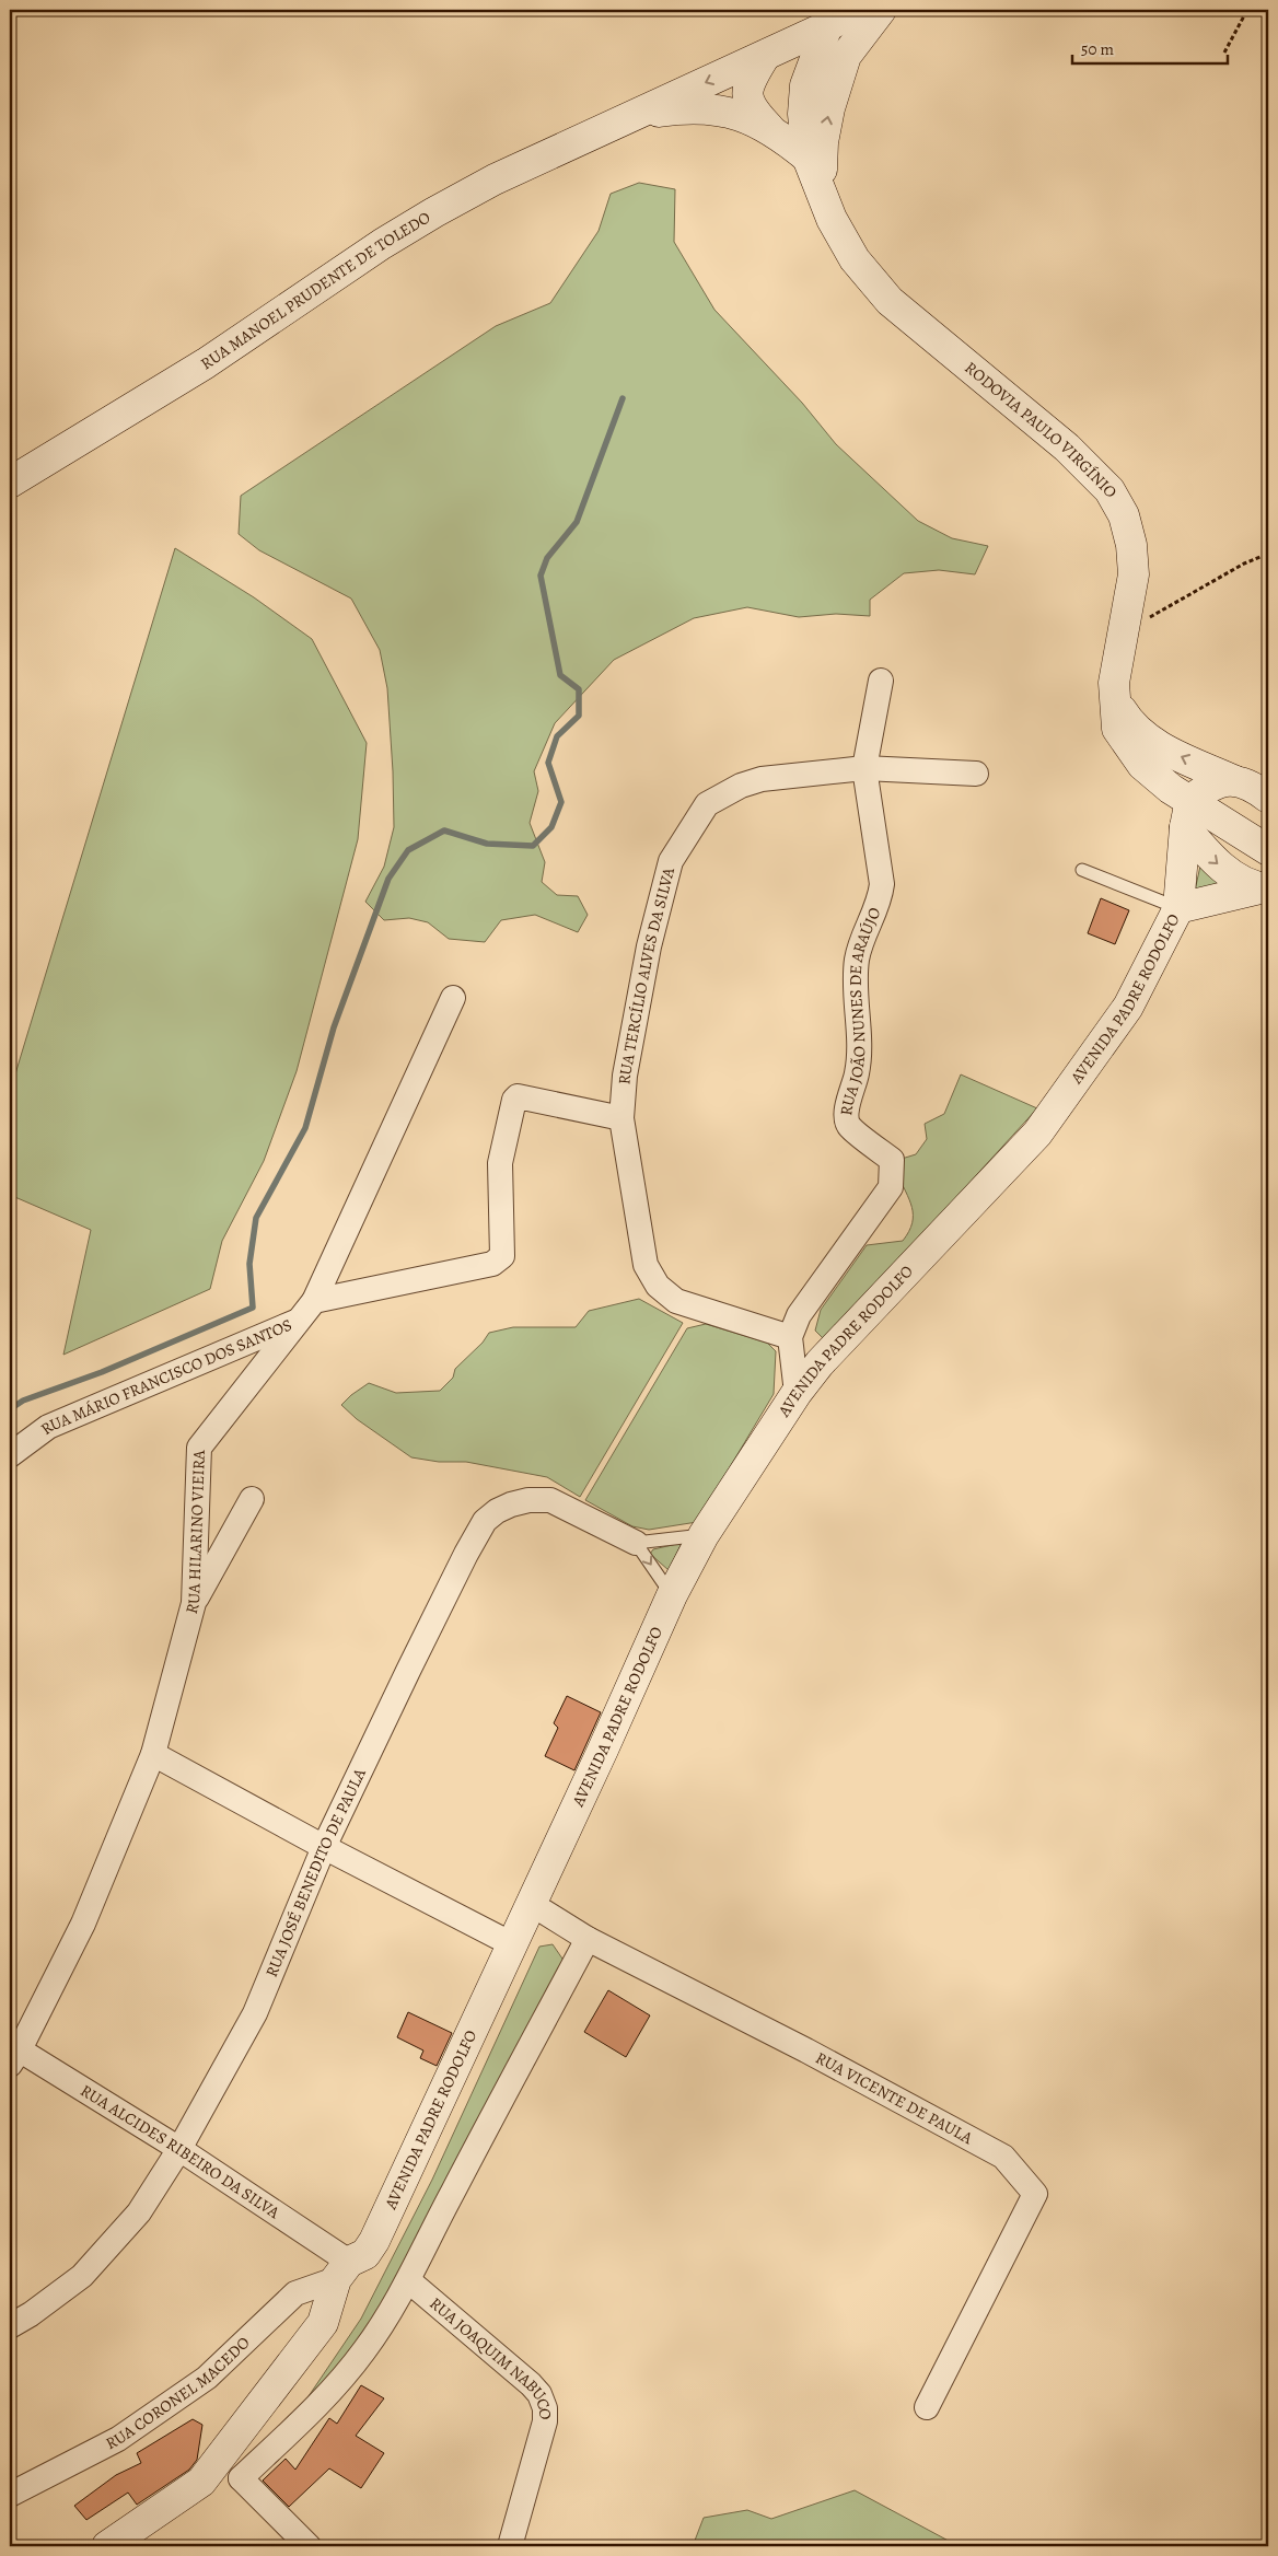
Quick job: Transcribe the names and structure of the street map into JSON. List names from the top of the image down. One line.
{"streets":{"street":["RUA MANOEL PRUDENTE DE TOLEDO","RODOVIA PAULO VIRGÍNIO","RUA TERCÍLIO ALVES DA SILVA","AVENIDA PADRE RODOLFO","RUA JOÃO NUNES DE ARAÚJO","RUA MÁRIO FRANCISCO DOS SANTOS","RUA HILARINO VIEIRA","RUA JOSÉ BENEDITO DE PAULA","RUA VICENTE DE PAULA","RUA ALCIDES RIBEIRO DA SILVA","RUA JOAQUIM NABUCO","RUA CORONEL MACEDO"]},"crossings":[["RUA MANOEL PRUDENTE DE TOLEDO","RODOVIA PAULO VIRGÍNIO"],["RODOVIA PAULO VIRGÍNIO","AVENIDA PADRE RODOLFO"],["RUA TERCÍLIO ALVES DA SILVA","RUA JOÃO NUNES DE ARAÚJO"],["AVENIDA PADRE RODOLFO","RUA VICENTE DE PAULA"],["AVENIDA PADRE RODOLFO","RUA ALCIDES RIBEIRO DA SILVA"],["AVENIDA PADRE RODOLFO","RUA CORONEL MACEDO"],["RUA MÁRIO FRANCISCO DOS SANTOS","RUA HILARINO VIEIRA"],["RUA HILARINO VIEIRA","RUA ALCIDES RIBEIRO DA SILVA"],["RUA JOSÉ BENEDITO DE PAULA","RUA ALCIDES RIBEIRO DA SILVA"],["RUA ALCIDES RIBEIRO DA SILVA","RUA CORONEL MACEDO"]],"scale_bar":"50 m"}
